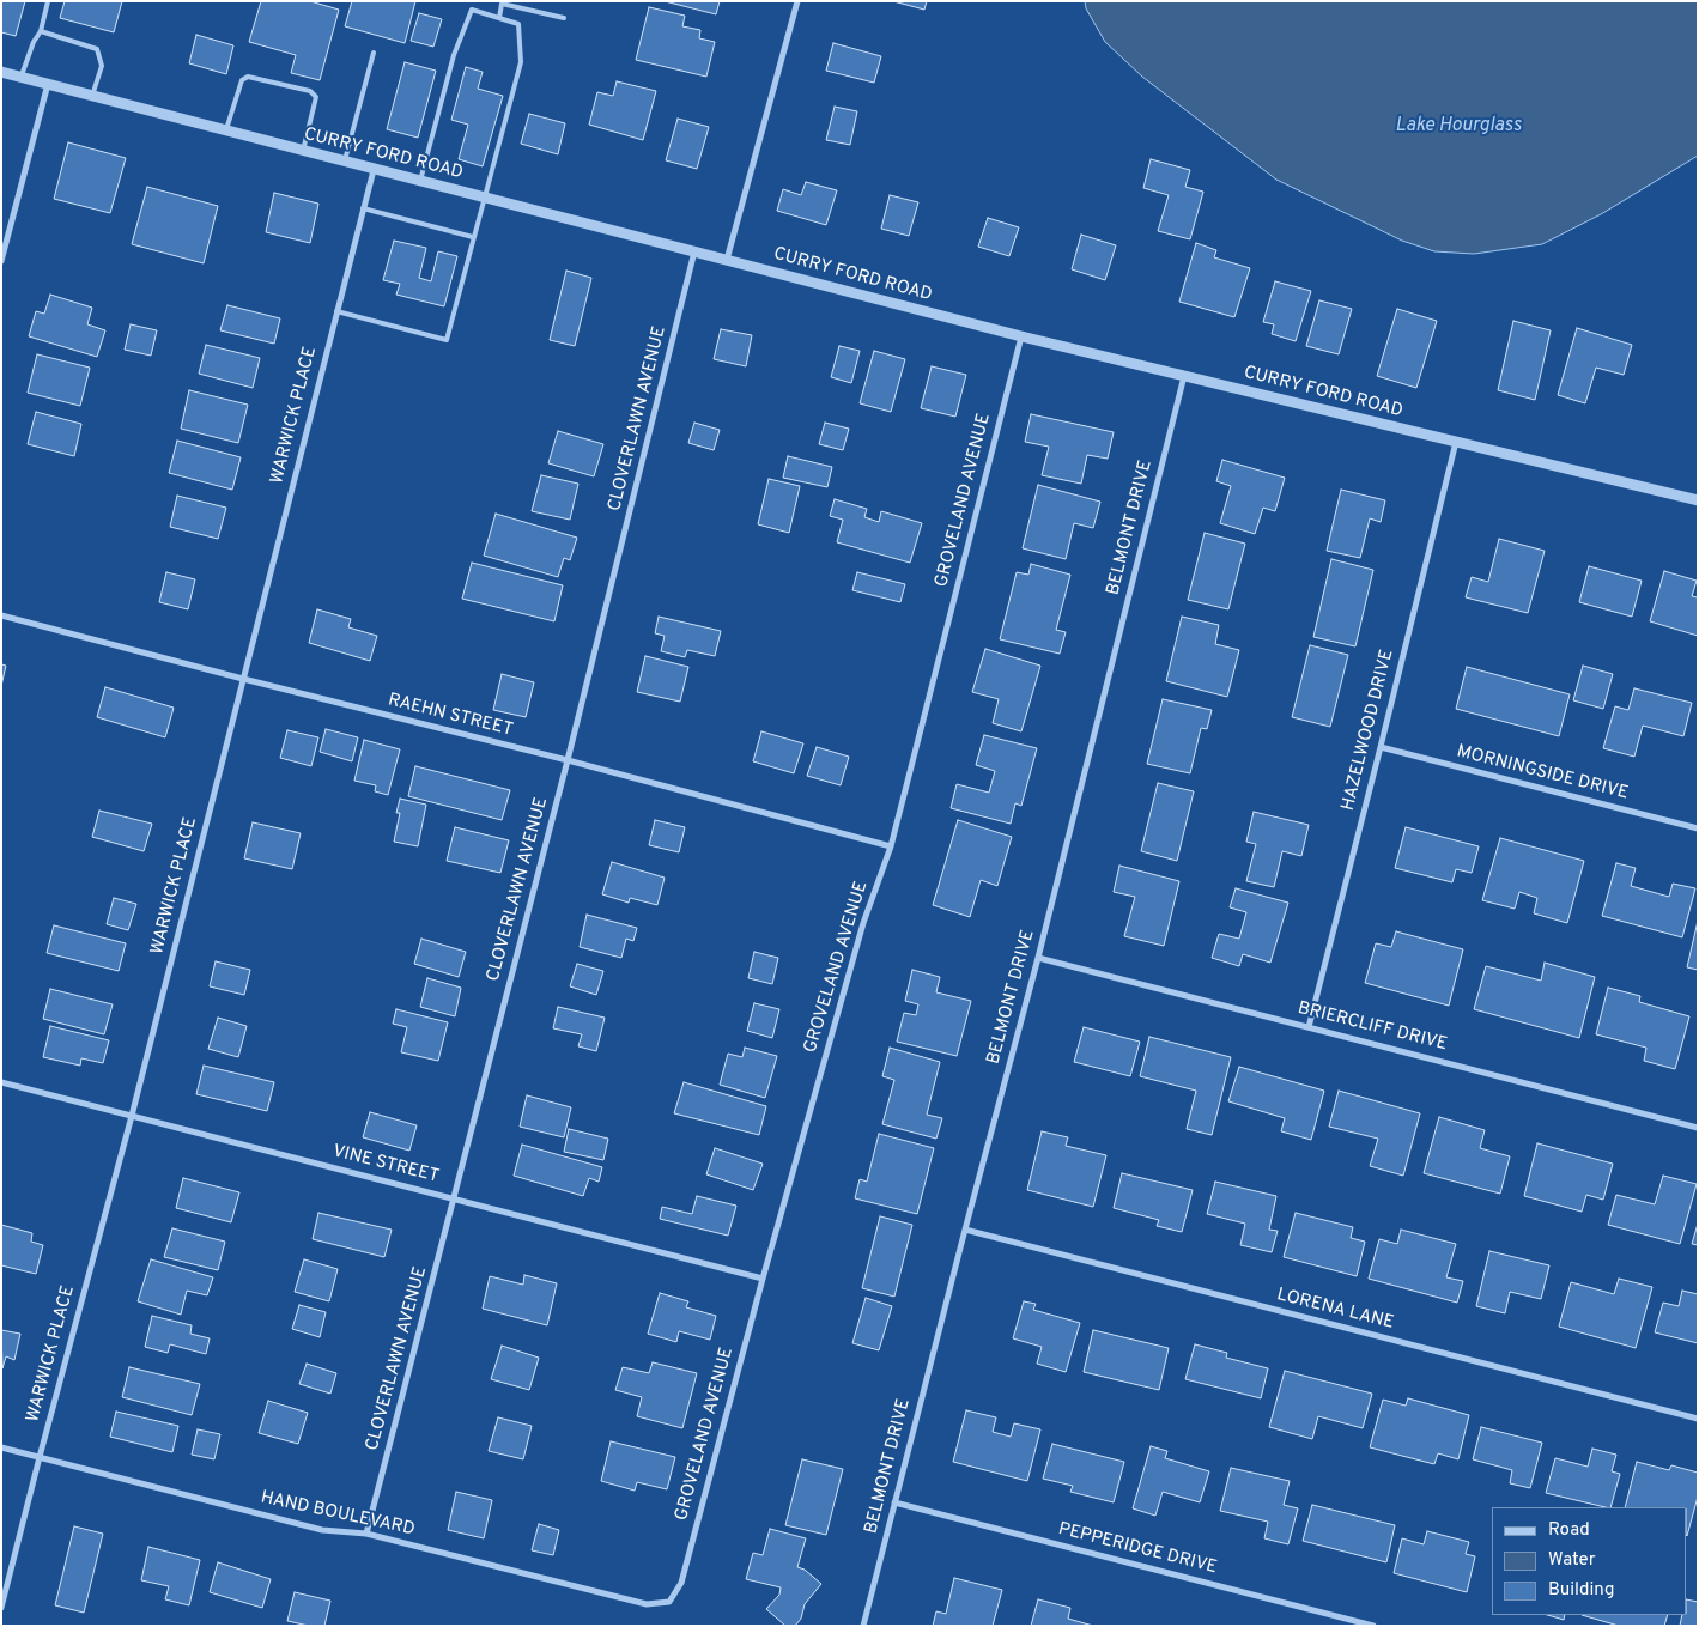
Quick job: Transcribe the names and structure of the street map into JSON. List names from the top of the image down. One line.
{"streets":{"street":["CURRY FORD ROAD","WARWICK PLACE","CLOVERLAWN AVENUE","GROVELAND AVENUE","BELMONT DRIVE","RAEHN STREET","HAZELWOOD DRIVE","MORNINGSIDE DRIVE","BRIERCLIFF DRIVE","VINE STREET","LORENA LANE","HAND BOULEVARD","PEPPERIDGE DRIVE"]},"crossings":[["CURRY FORD ROAD","WARWICK PLACE"],["CURRY FORD ROAD","CLOVERLAWN AVENUE"],["CURRY FORD ROAD","GROVELAND AVENUE"],["CURRY FORD ROAD","BELMONT DRIVE"],["CURRY FORD ROAD","HAZELWOOD DRIVE"],["WARWICK PLACE","RAEHN STREET"],["WARWICK PLACE","VINE STREET"],["WARWICK PLACE","HAND BOULEVARD"],["CLOVERLAWN AVENUE","RAEHN STREET"],["CLOVERLAWN AVENUE","VINE STREET"],["CLOVERLAWN AVENUE","HAND BOULEVARD"],["GROVELAND AVENUE","RAEHN STREET"],["GROVELAND AVENUE","VINE STREET"],["GROVELAND AVENUE","HAND BOULEVARD"],["BELMONT DRIVE","BRIERCLIFF DRIVE"],["BELMONT DRIVE","LORENA LANE"],["BELMONT DRIVE","PEPPERIDGE DRIVE"],["HAZELWOOD DRIVE","MORNINGSIDE DRIVE"],["HAZELWOOD DRIVE","BRIERCLIFF DRIVE"]],"water":["Lake Hourglass"],"legend":["Road","Water","Building"]}
